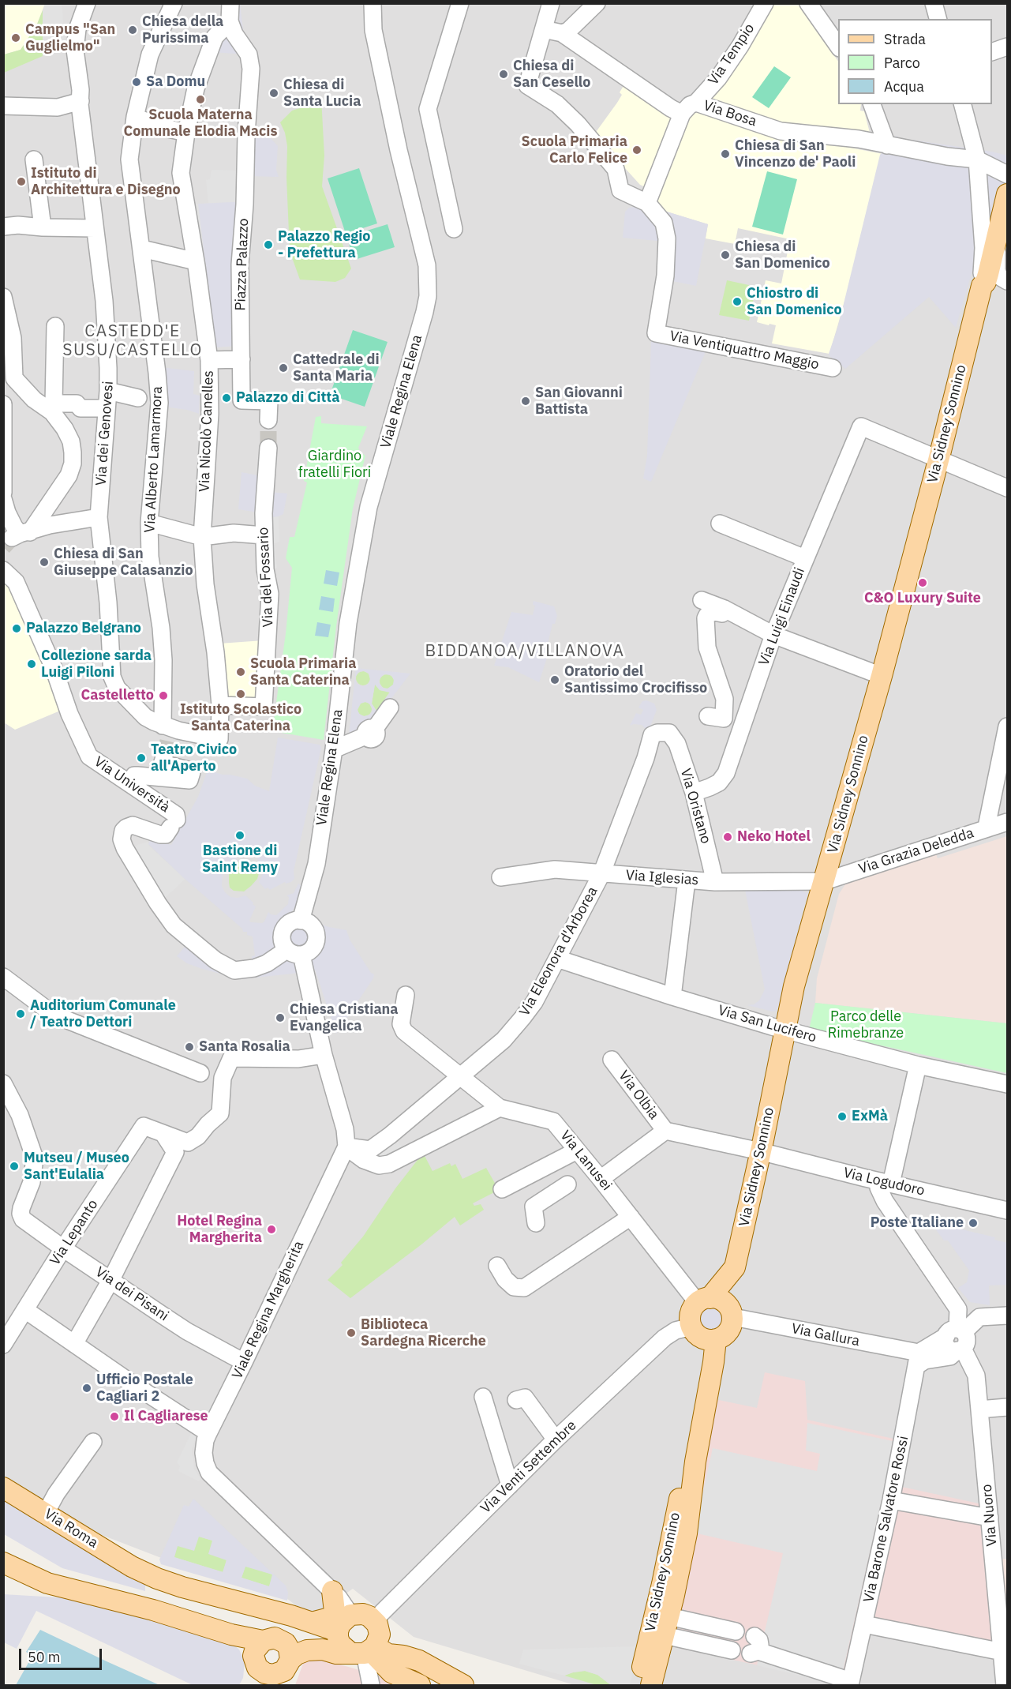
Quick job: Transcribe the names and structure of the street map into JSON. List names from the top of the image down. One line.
{"streets":{"main road":["Via Sidney Sonnino","Via Roma"],"street":["Via Tempio","Via Bosa","Piazza Palazzo","Via Ventiquattro Maggio","Viale Regina Elena","Via Nicolò Canelles","Via dei Genovesi","Via Alberto Lamarmora","Via del Fossario","Via Luigi Einaudi","Via Università","Via Oristano","Via Grazia Deledda","Via Iglesias","Via Eleonora d'Arborea","Via San Lucifero","Via Olbia","Via Lanusei","Via Logudoro","Via Lepanto","Via dei Pisani","Viale Regina Margherita","Via Gallura","Via Venti Settembre","Via Nuoro","Via Barone Salvatore Rossi"]},"crossings":[["Via Tempio","Via Bosa"],["Piazza Palazzo","Via Nicolò Canelles"],["Viale Regina Elena","Via Università"],["Via Sidney Sonnino","Via Luigi Einaudi"],["Via Sidney Sonnino","Via Grazia Deledda"],["Via Sidney Sonnino","Via Iglesias"],["Via Sidney Sonnino","Via San Lucifero"],["Via Sidney Sonnino","Via Lanusei"],["Via Sidney Sonnino","Via Logudoro"],["Via Sidney Sonnino","Via Gallura"],["Via Sidney Sonnino","Via Venti Settembre"],["Via Nicolò Canelles","Via dei Genovesi"],["Via Nicolò Canelles","Via del Fossario"],["Via dei Genovesi","Via Alberto Lamarmora"],["Via Luigi Einaudi","Via Oristano"],["Via Oristano","Via Iglesias"],["Via Oristano","Via Eleonora d'Arborea"],["Via Grazia Deledda","Via Iglesias"],["Via Iglesias","Via Eleonora d'Arborea"],["Via Eleonora d'Arborea","Via San Lucifero"],["Via Eleonora d'Arborea","Via Lanusei"],["Via Eleonora d'Arborea","Viale Regina Margherita"],["Via Olbia","Via Logudoro"],["Via Lanusei","Via Gallura"],["Via Lanusei","Via Venti Settembre"],["Via Logudoro","Via Nuoro"],["Via Lepanto","Via dei Pisani"],["Via dei Pisani","Viale Regina Margherita"],["Viale Regina Margherita","Via Venti Settembre"],["Viale Regina Margherita","Via Roma"],["Via Gallura","Via Venti Settembre"],["Via Gallura","Via Barone Salvatore Rossi"],["Via Venti Settembre","Via Roma"]],"districts":["CASTEDD'E SUSU/CASTELLO","BIDDANOA/VILLANOVA"],"parks":["Giardino fratelli Fiori","Parco delle Rimebranze"],"places":["Chiesa della Purissima","Campus \"San Guglielmo\"","Chiesa di San Cesello","Sa Domu","Chiesa di Santa Lucia","Scuola Materna Comunale Elodia Macis","Scuola Primaria Carlo Felice","Chiesa di San Vincenzo de' Paoli","Istituto di Architettura e Disegno","Palazzo Regio - Prefettura","Chiesa di San Domenico","Chiostro di San Domenico","Cattedrale di Santa Maria","Palazzo di Città","San Giovanni Battista","Chiesa di San Giuseppe Calasanzio","C&O Luxury Suite","Palazzo Belgrano","Collezione sarda Luigi Piloni","Scuola Primaria Santa Caterina","Oratorio del Santissimo Crocifisso","Istituto Scolastico Santa Caterina","Castelletto","Teatro Civico all'Aperto","Bastione di Saint Remy","Neko Hotel","Auditorium Comunale / Teatro Dettori","Chiesa Cristiana Evangelica","Santa Rosalia","ExMà","Mutseu / Museo Sant'Eulalia","Poste Italiane","Hotel Regina Margherita","Biblioteca Sardegna Ricerche","Ufficio Postale Cagliari 2","Il Cagliarese"],"legend":["Strada","Parco","Acqua"],"scale_bar":"50 m"}
